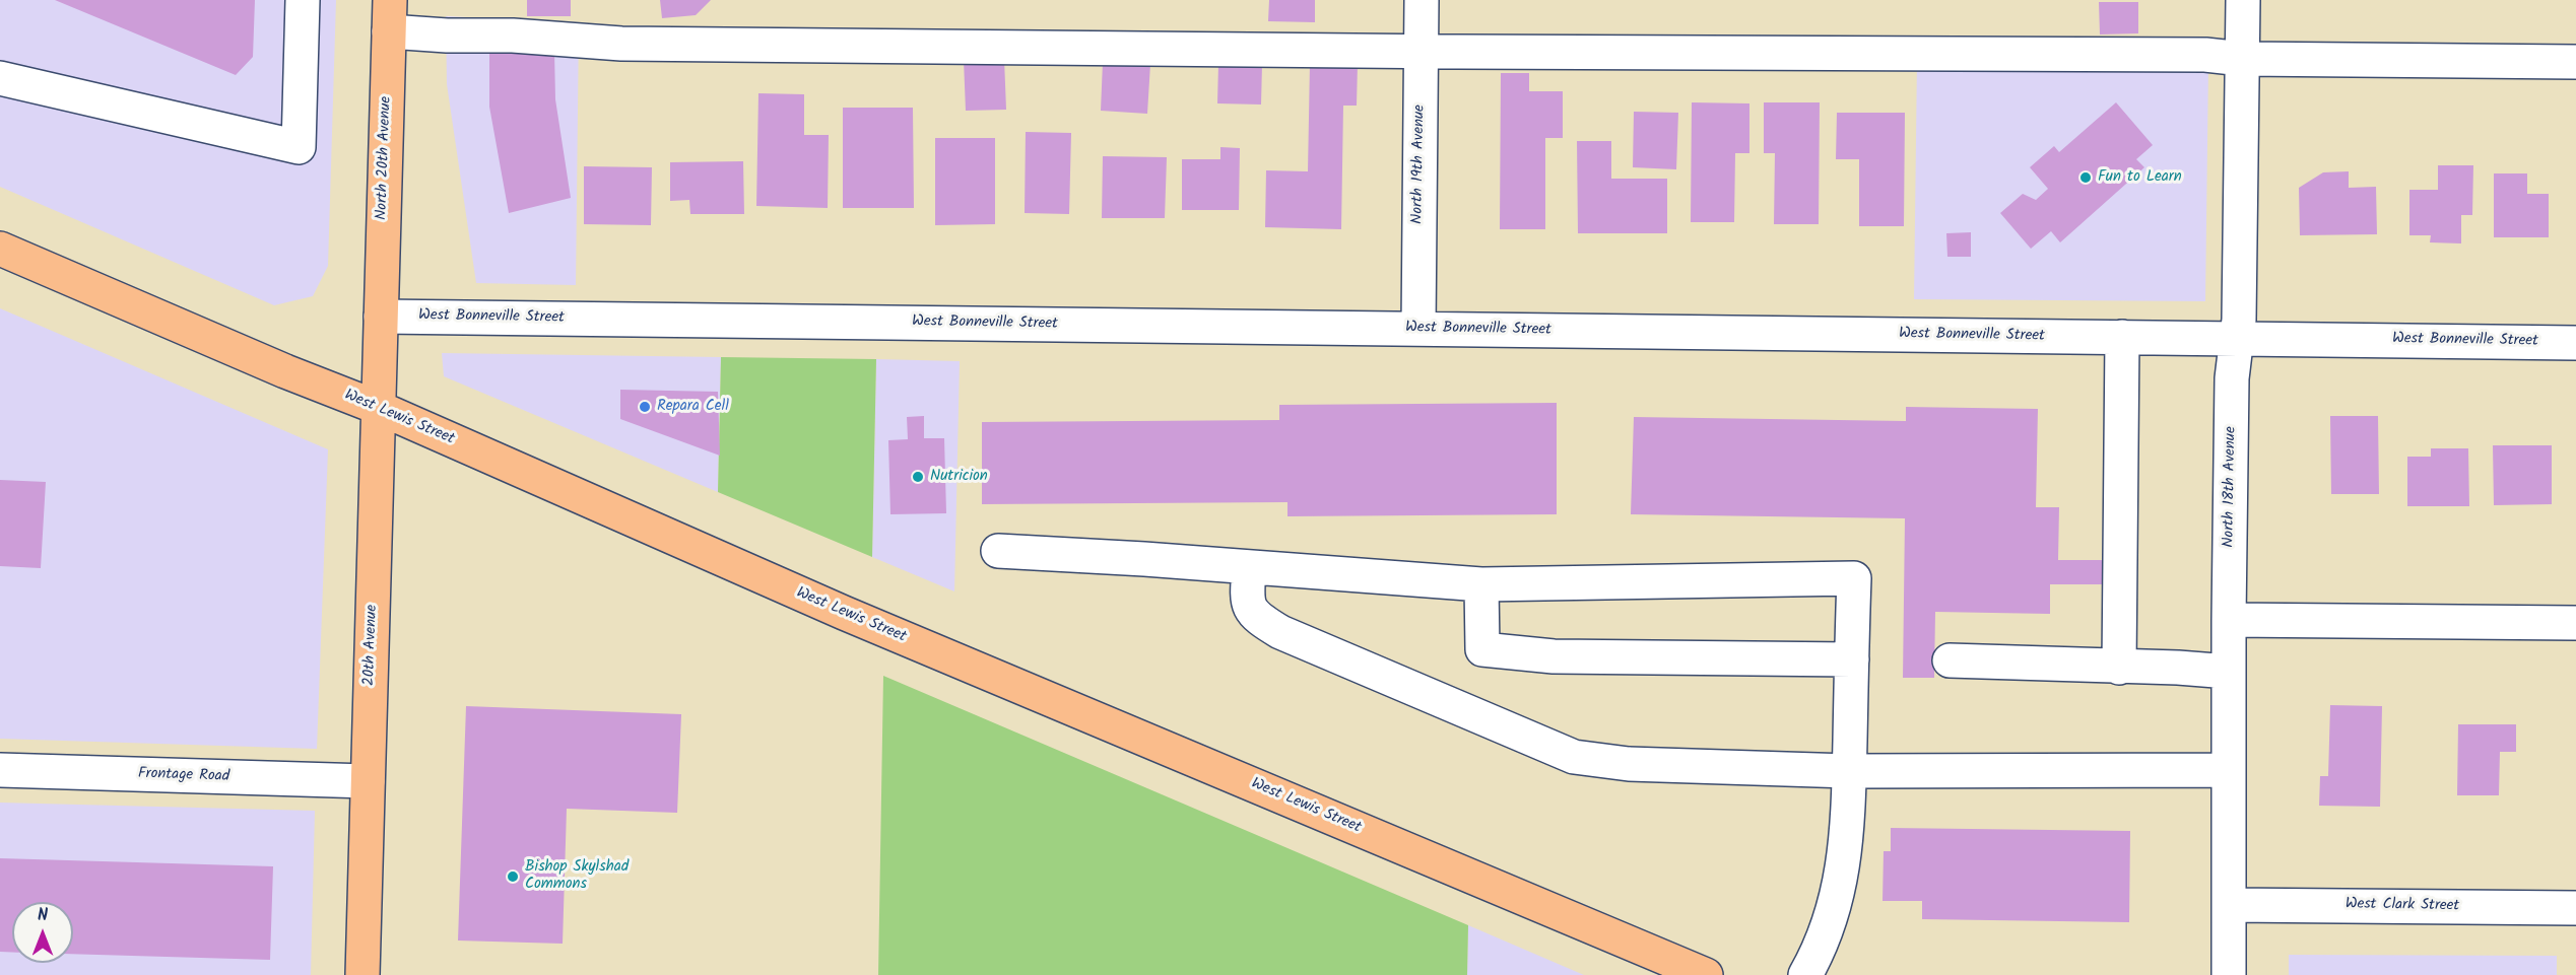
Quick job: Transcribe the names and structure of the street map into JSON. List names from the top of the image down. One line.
{"streets":{"main road":["North 20th Avenue","West Lewis Street","20th Avenue"],"street":["North 19th Avenue","West Bonneville Street","North 18th Avenue","Frontage Road","West Clark Street"]},"crossings":[["North 20th Avenue","West Bonneville Street"],["North 20th Avenue","20th Avenue"],["North 19th Avenue","West Bonneville Street"],["West Bonneville Street","North 18th Avenue"],["West Bonneville Street","20th Avenue"],["West Lewis Street","20th Avenue"],["North 18th Avenue","West Clark Street"],["20th Avenue","Frontage Road"]],"places":["Fun to Learn","Repara Cell","Nutricion","Bishop Skylshad Commons"],"north":"top"}
